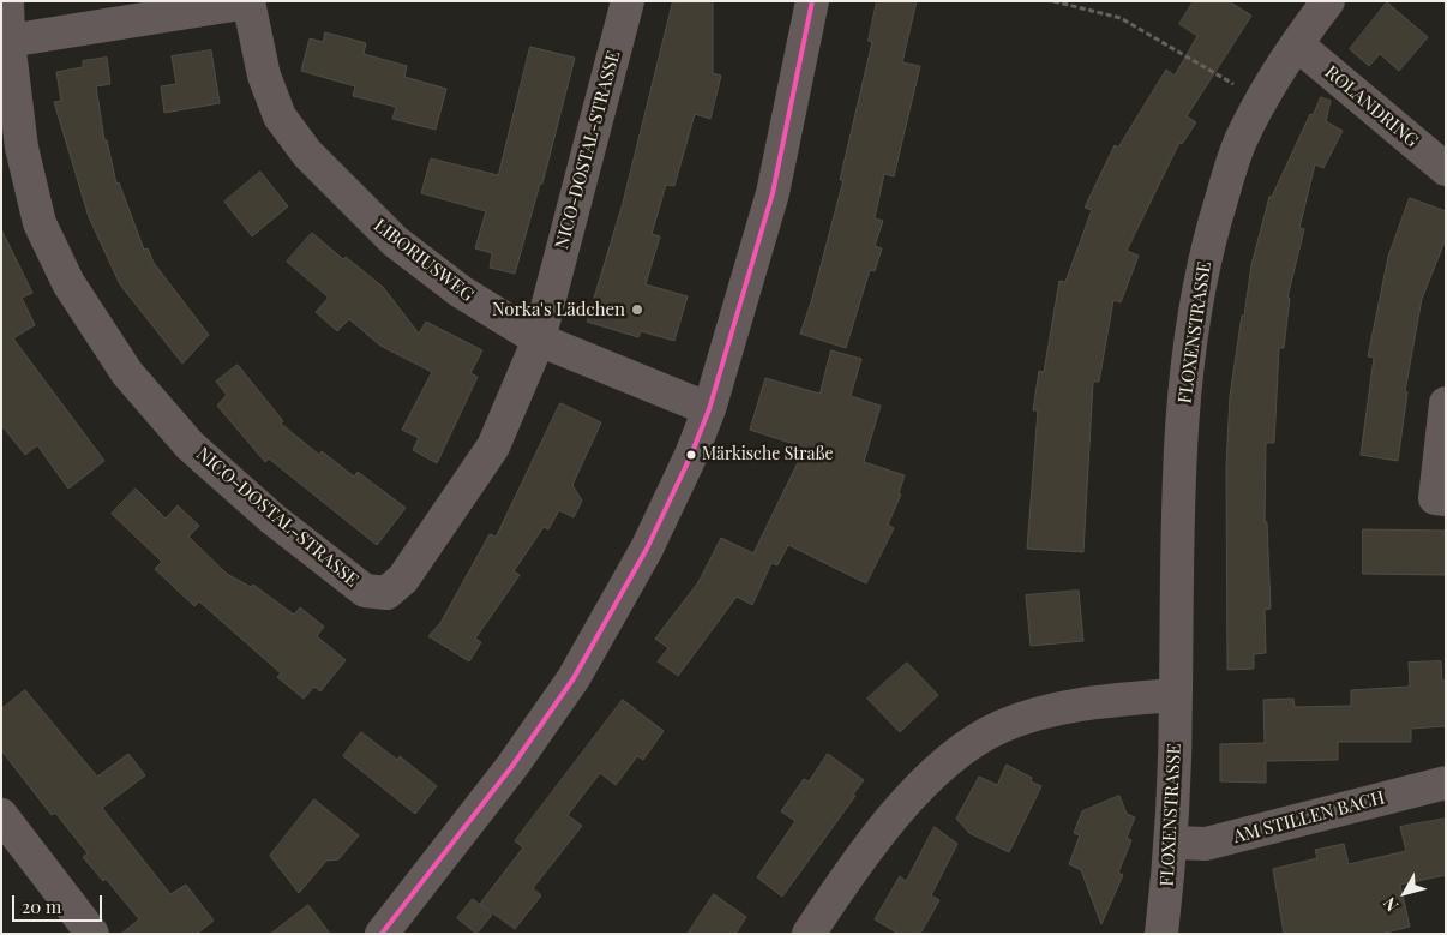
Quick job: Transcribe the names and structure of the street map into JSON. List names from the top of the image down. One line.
{"streets":{"street":["ROLANDRING","NICO-DOSTAL-STRASSE","LIBORIUSWEG","FLOXENSTRASSE","AM STILLEN BACH"]},"crossings":[["ROLANDRING","FLOXENSTRASSE"],["NICO-DOSTAL-STRASSE","LIBORIUSWEG"],["FLOXENSTRASSE","AM STILLEN BACH"]],"places":["Norka's Lädchen","Märkische Straße"],"scale_bar":"20 m","north":"bottom left"}
